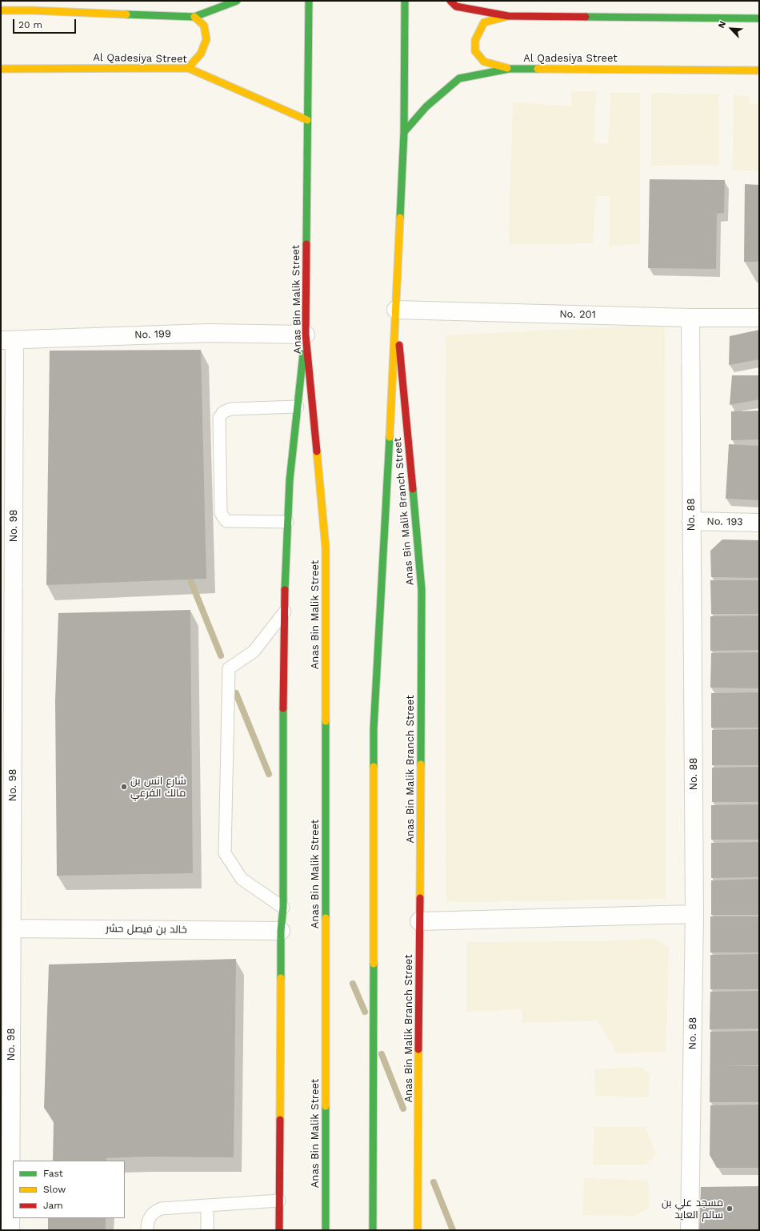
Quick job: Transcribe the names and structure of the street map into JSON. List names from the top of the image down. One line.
{"streets":{"street":["Al Qadesiya Street","Anas Bin Malik Street","No. 201","No. 199","Anas Bin Malik Branch Street","No. 88","No. 193","No. 98","خالد بن فيصل حشر"]},"crossings":[["Al Qadesiya Street","Anas Bin Malik Street"],["Anas Bin Malik Street","No. 199"],["No. 201","Anas Bin Malik Branch Street"],["No. 201","No. 88"],["No. 199","No. 98"],["No. 88","No. 193"],["No. 98","خالد بن فيصل حشر"]],"places":["شارع انس بن مالك الفرعي","مسجد علي بن سالم العايد"],"legend":["Fast","Slow","Jam"],"scale_bar":"20 m","north":"top left"}
